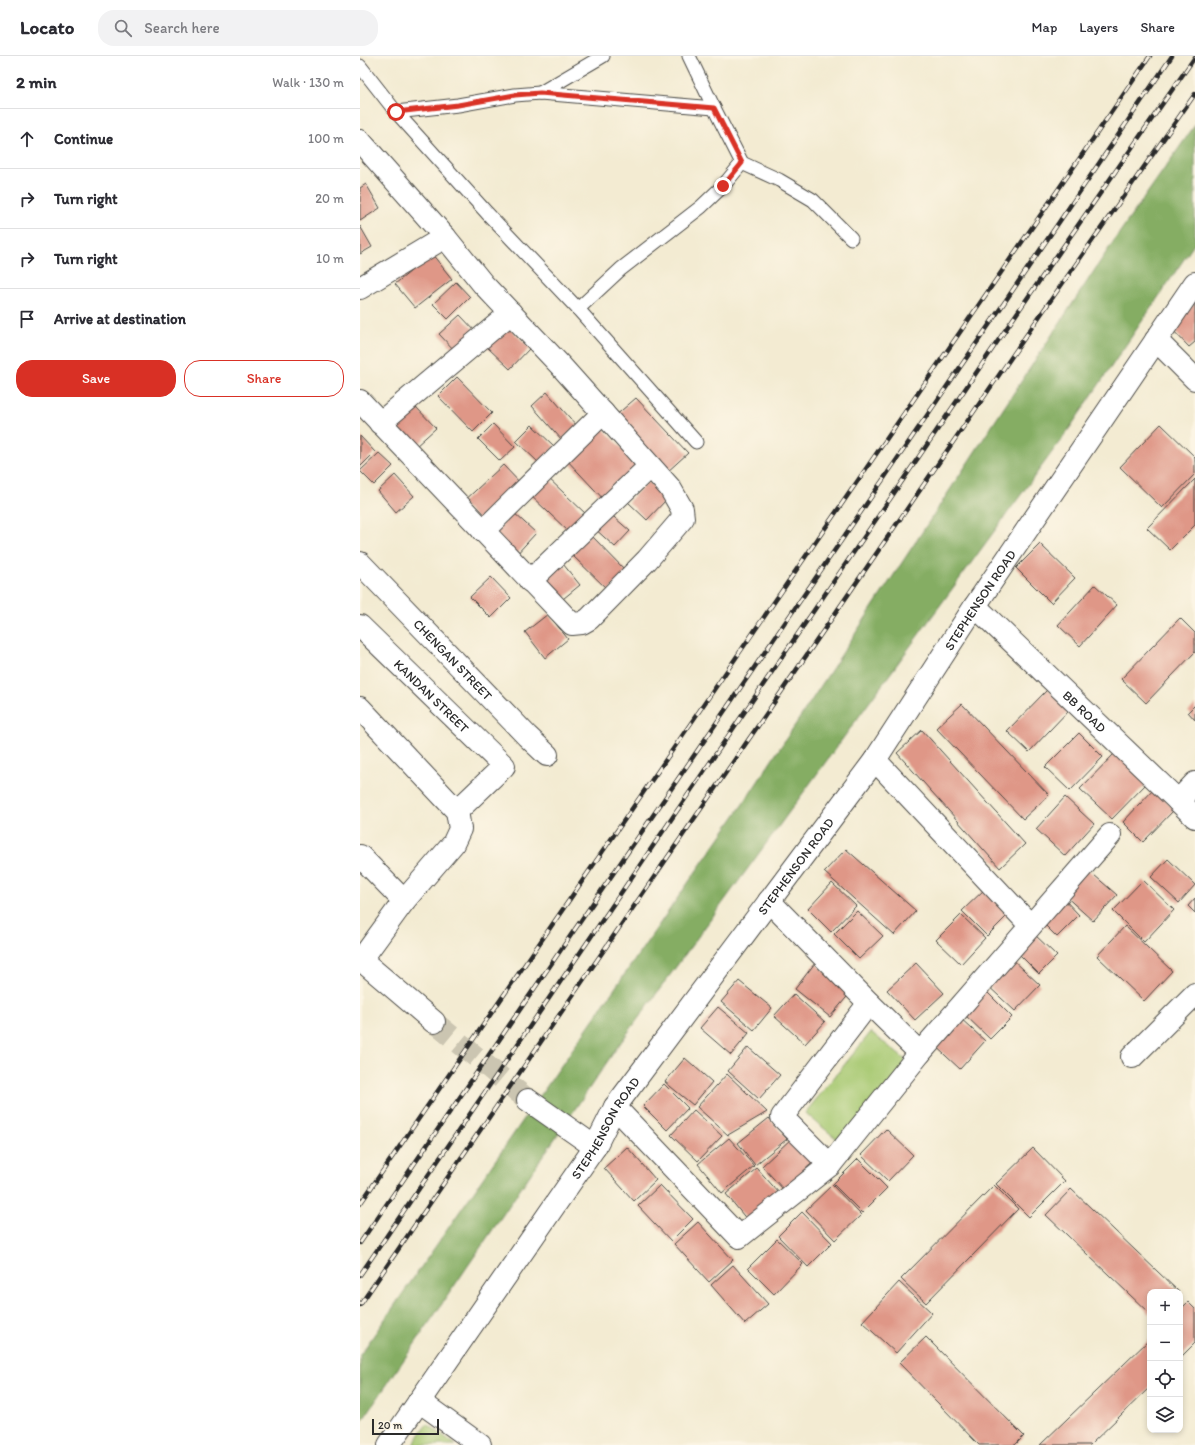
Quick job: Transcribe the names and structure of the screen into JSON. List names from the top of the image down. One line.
{"streets":{"street":["STEPHENSON ROAD","CHENGAN STREET","KANDAN STREET","BB ROAD"]},"crossings":[["STEPHENSON ROAD","BB ROAD"]],"scale_bar":"20 m","page":{"header":"Locato","search":"Search here","nav":["Map","Layers","Share"],"heading":["2 min","Walk · 130 m"],"list":[["Continue","100 m"],["Turn right","20 m"],["Turn right","10 m"],"Arrive at destination"],"buttons":["Save","Share"],"map_buttons":["+","−"],"scale":"20 m"}}
